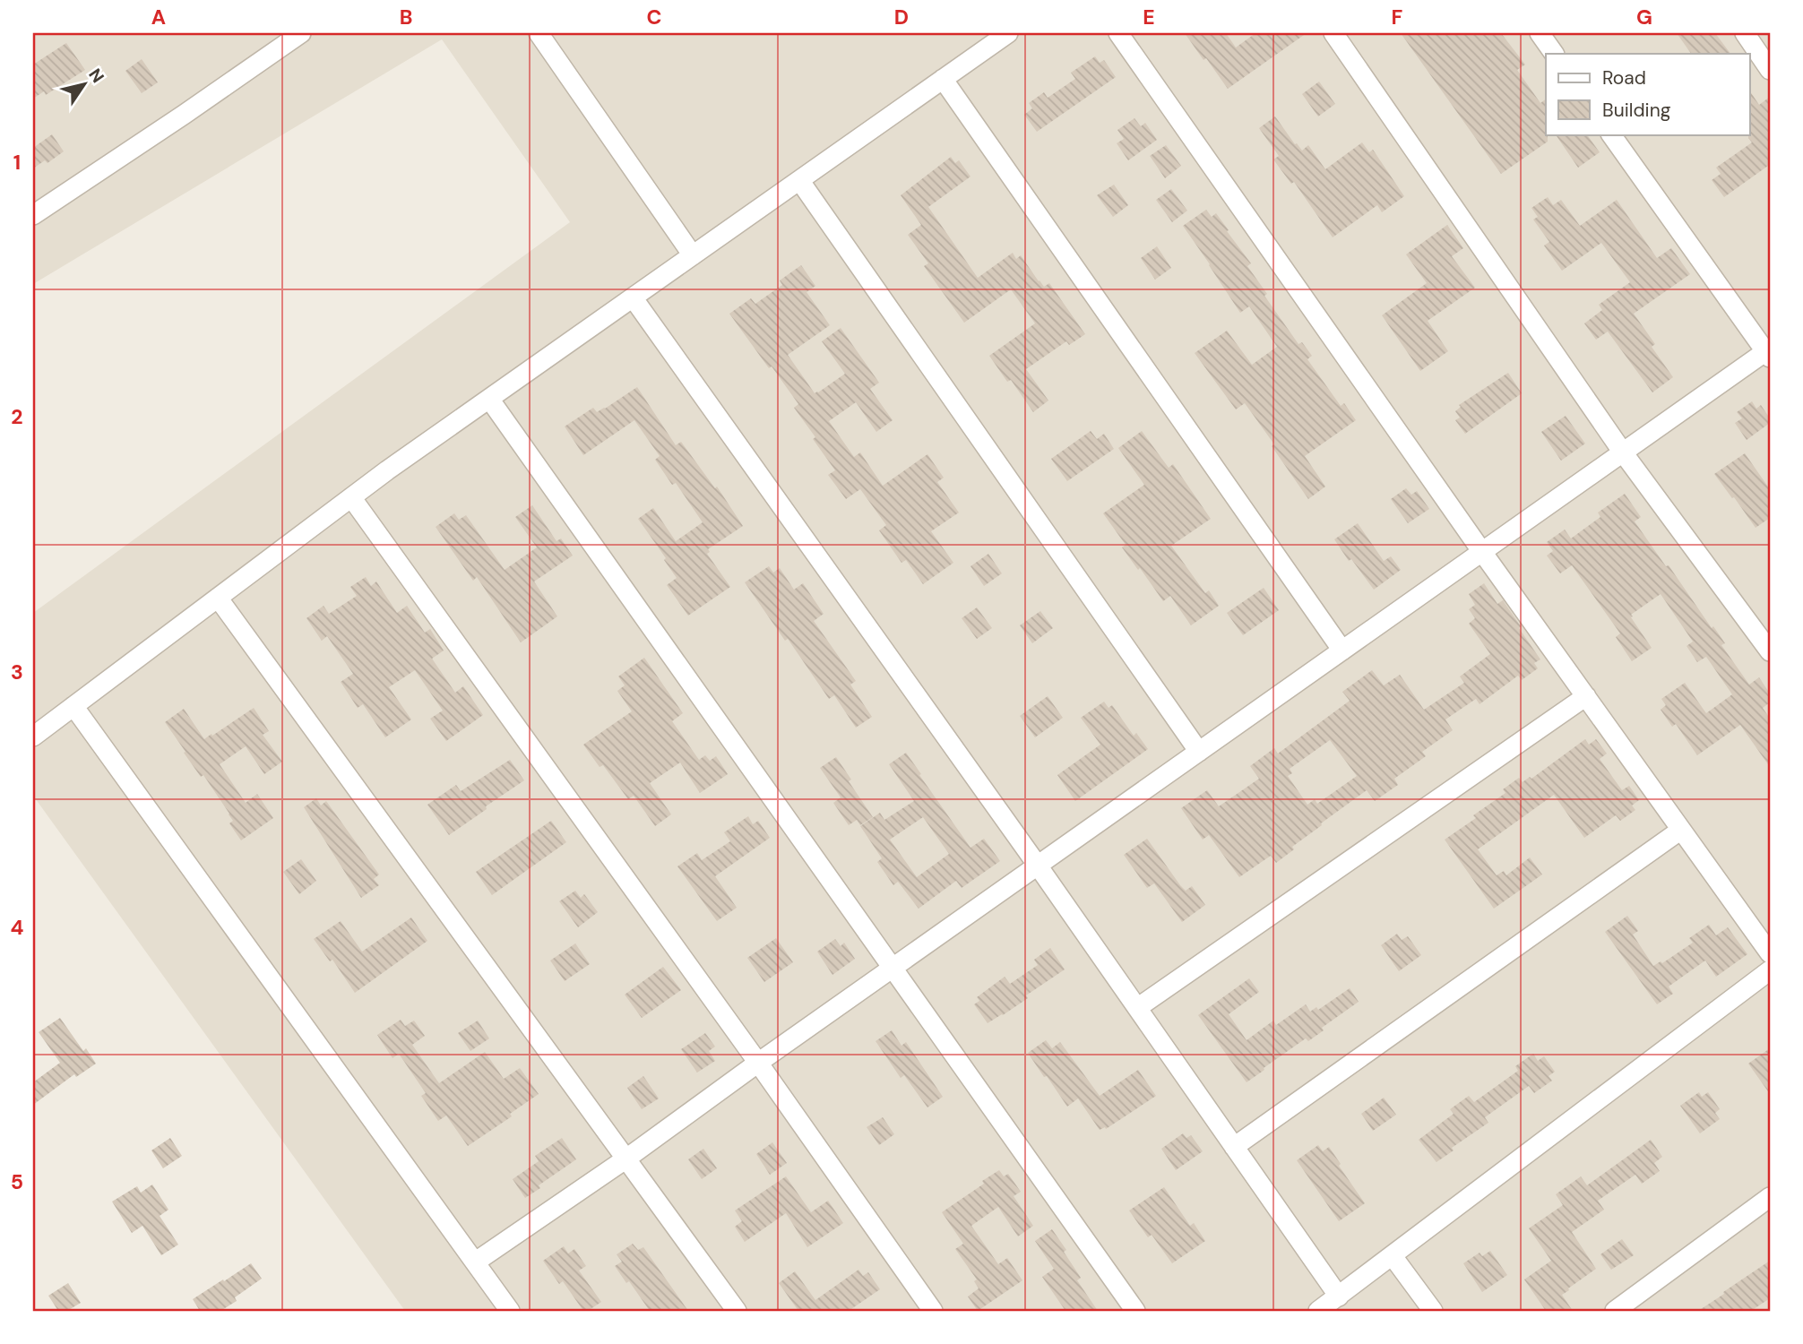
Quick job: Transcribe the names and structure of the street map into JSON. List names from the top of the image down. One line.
{"legend":["Road","Building"],"north":"top right","grid":{"columns":["A","B","C","D","E","F","G"],"rows":["1","2","3","4","5"]}}
